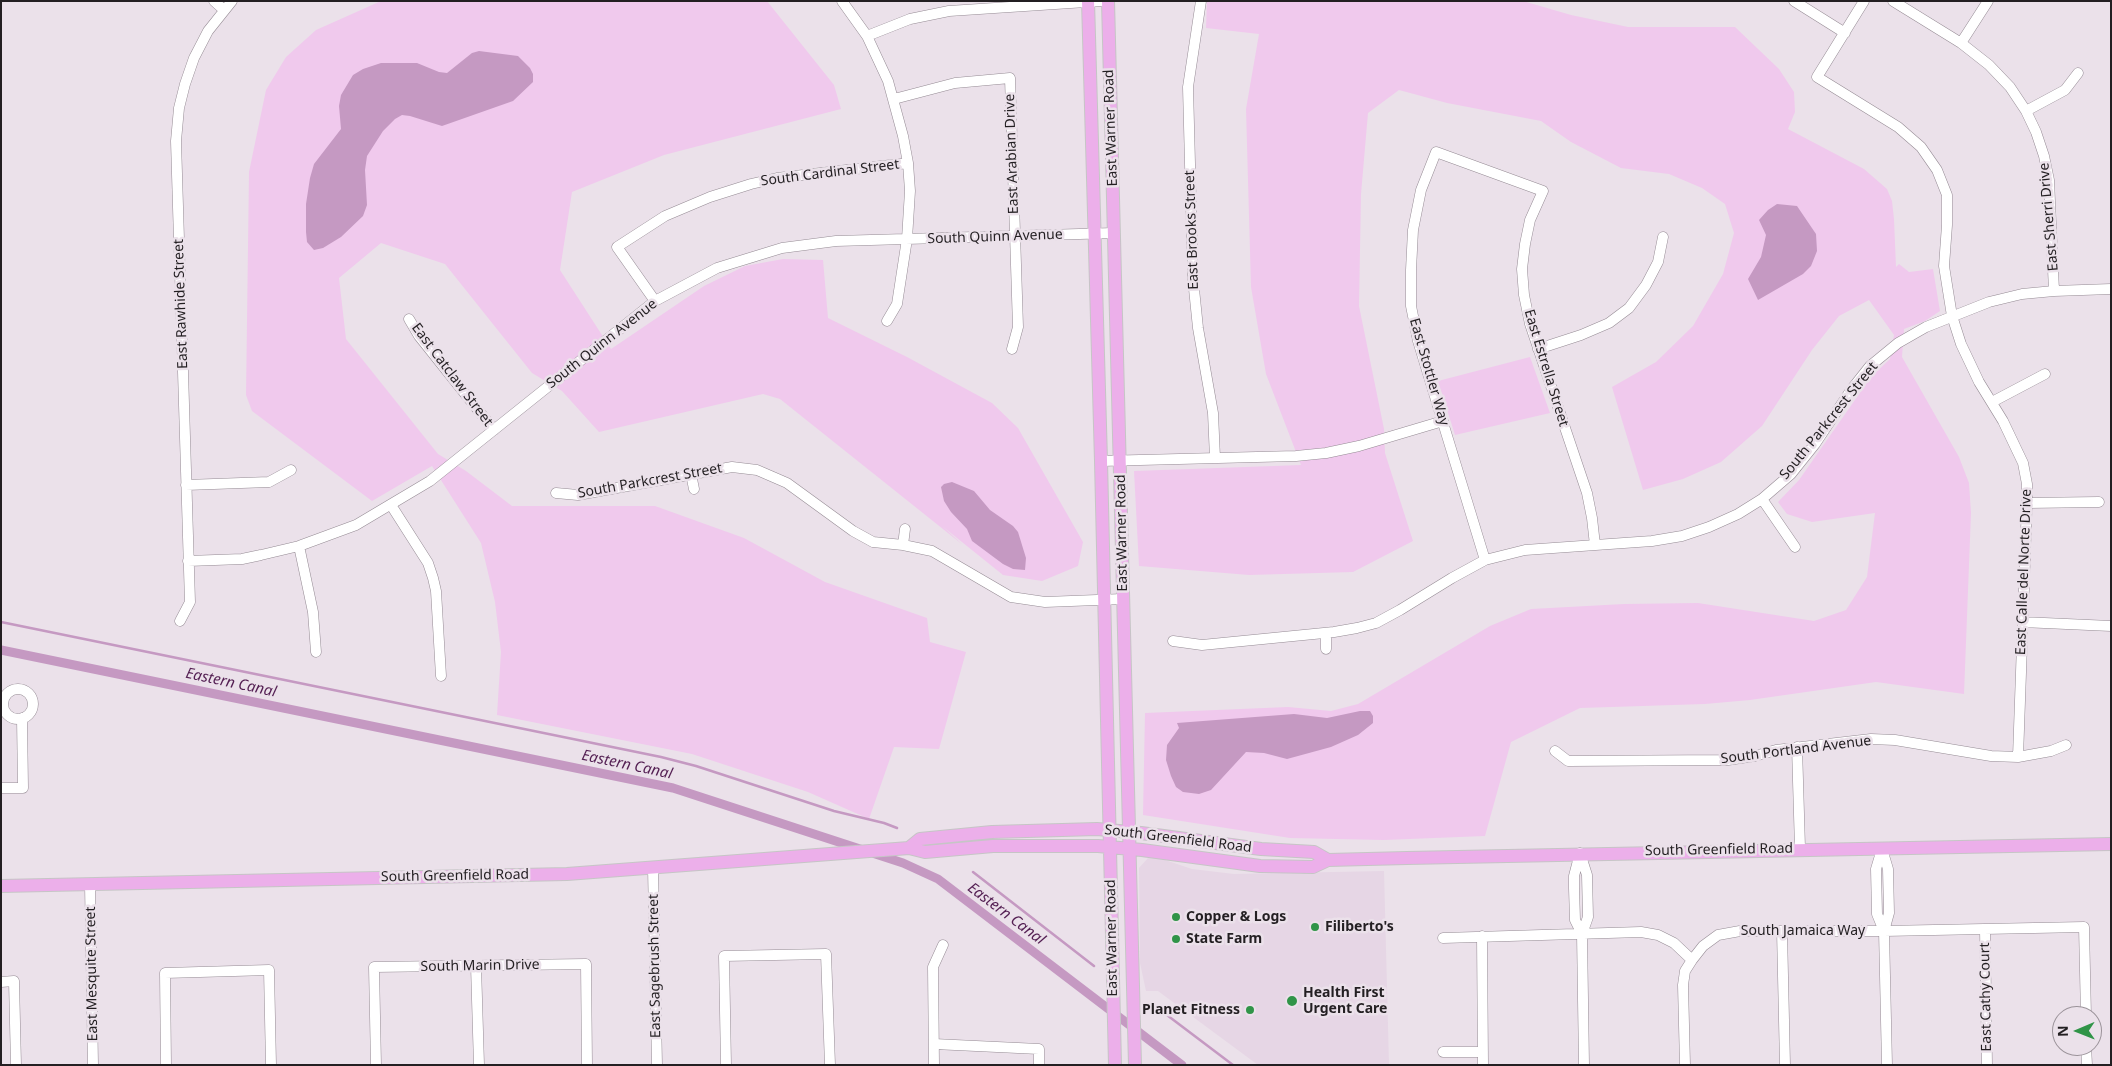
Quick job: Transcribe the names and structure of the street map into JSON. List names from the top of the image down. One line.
{"streets":{"main road":["East Warner Road","South Greenfield Road"],"street":["East Arabian Drive","South Cardinal Street","East Sherri Drive","East Brooks Street","South Quinn Avenue","East Rawhide Street","East Estrella Street","East Stottler Way","East Catclaw Street","South Parkcrest Street","East Calle del Norte Drive","South Portland Avenue","South Jamaica Way","South Marin Drive","East Sagebrush Street","East Mesquite Street","East Cathy Court"]},"crossings":[["East Warner Road","South Quinn Avenue"],["East Warner Road","South Parkcrest Street"],["East Warner Road","South Greenfield Road"],["East Arabian Drive","South Quinn Avenue"],["South Cardinal Street","South Quinn Avenue"],["East Sherri Drive","South Parkcrest Street"],["South Quinn Avenue","East Rawhide Street"],["South Quinn Avenue","East Catclaw Street"],["East Estrella Street","East Stottler Way"],["East Estrella Street","South Parkcrest Street"],["East Stottler Way","South Parkcrest Street"],["South Parkcrest Street","East Calle del Norte Drive"],["East Calle del Norte Drive","South Portland Avenue"],["South Greenfield Road","East Sagebrush Street"],["South Greenfield Road","East Mesquite Street"],["South Jamaica Way","East Cathy Court"]],"water":["Eastern Canal"],"places":["Copper & Logs","Filiberto's","State Farm","Health First Urgent Care","Planet Fitness"],"north":"left"}
